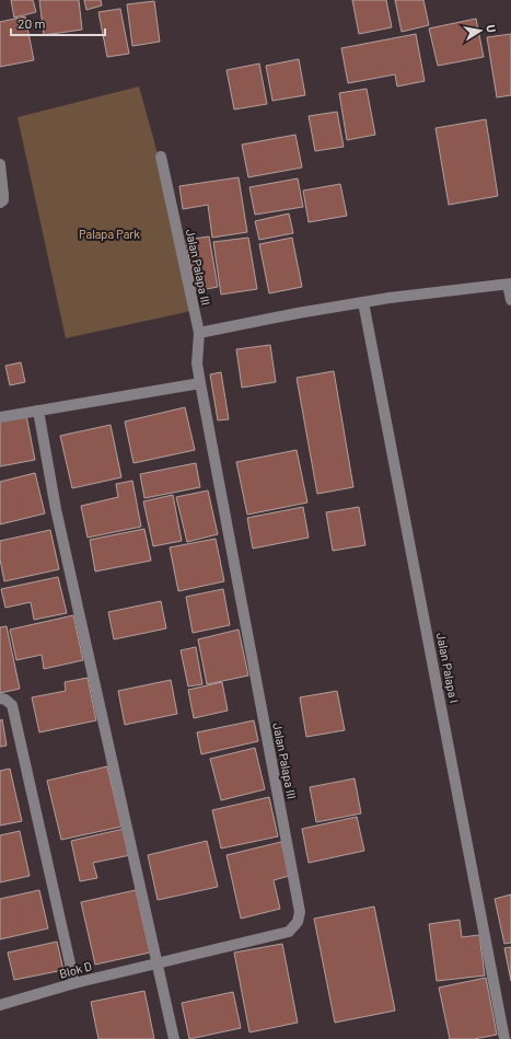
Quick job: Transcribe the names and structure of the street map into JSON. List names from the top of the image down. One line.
{"streets":{"street":["Jalan Palapa III","Jalan Palapa I","Blok D"]},"crossings":[["Jalan Palapa III","Blok D"]],"parks":["Palapa Park"],"scale_bar":"20 m","north":"right"}
